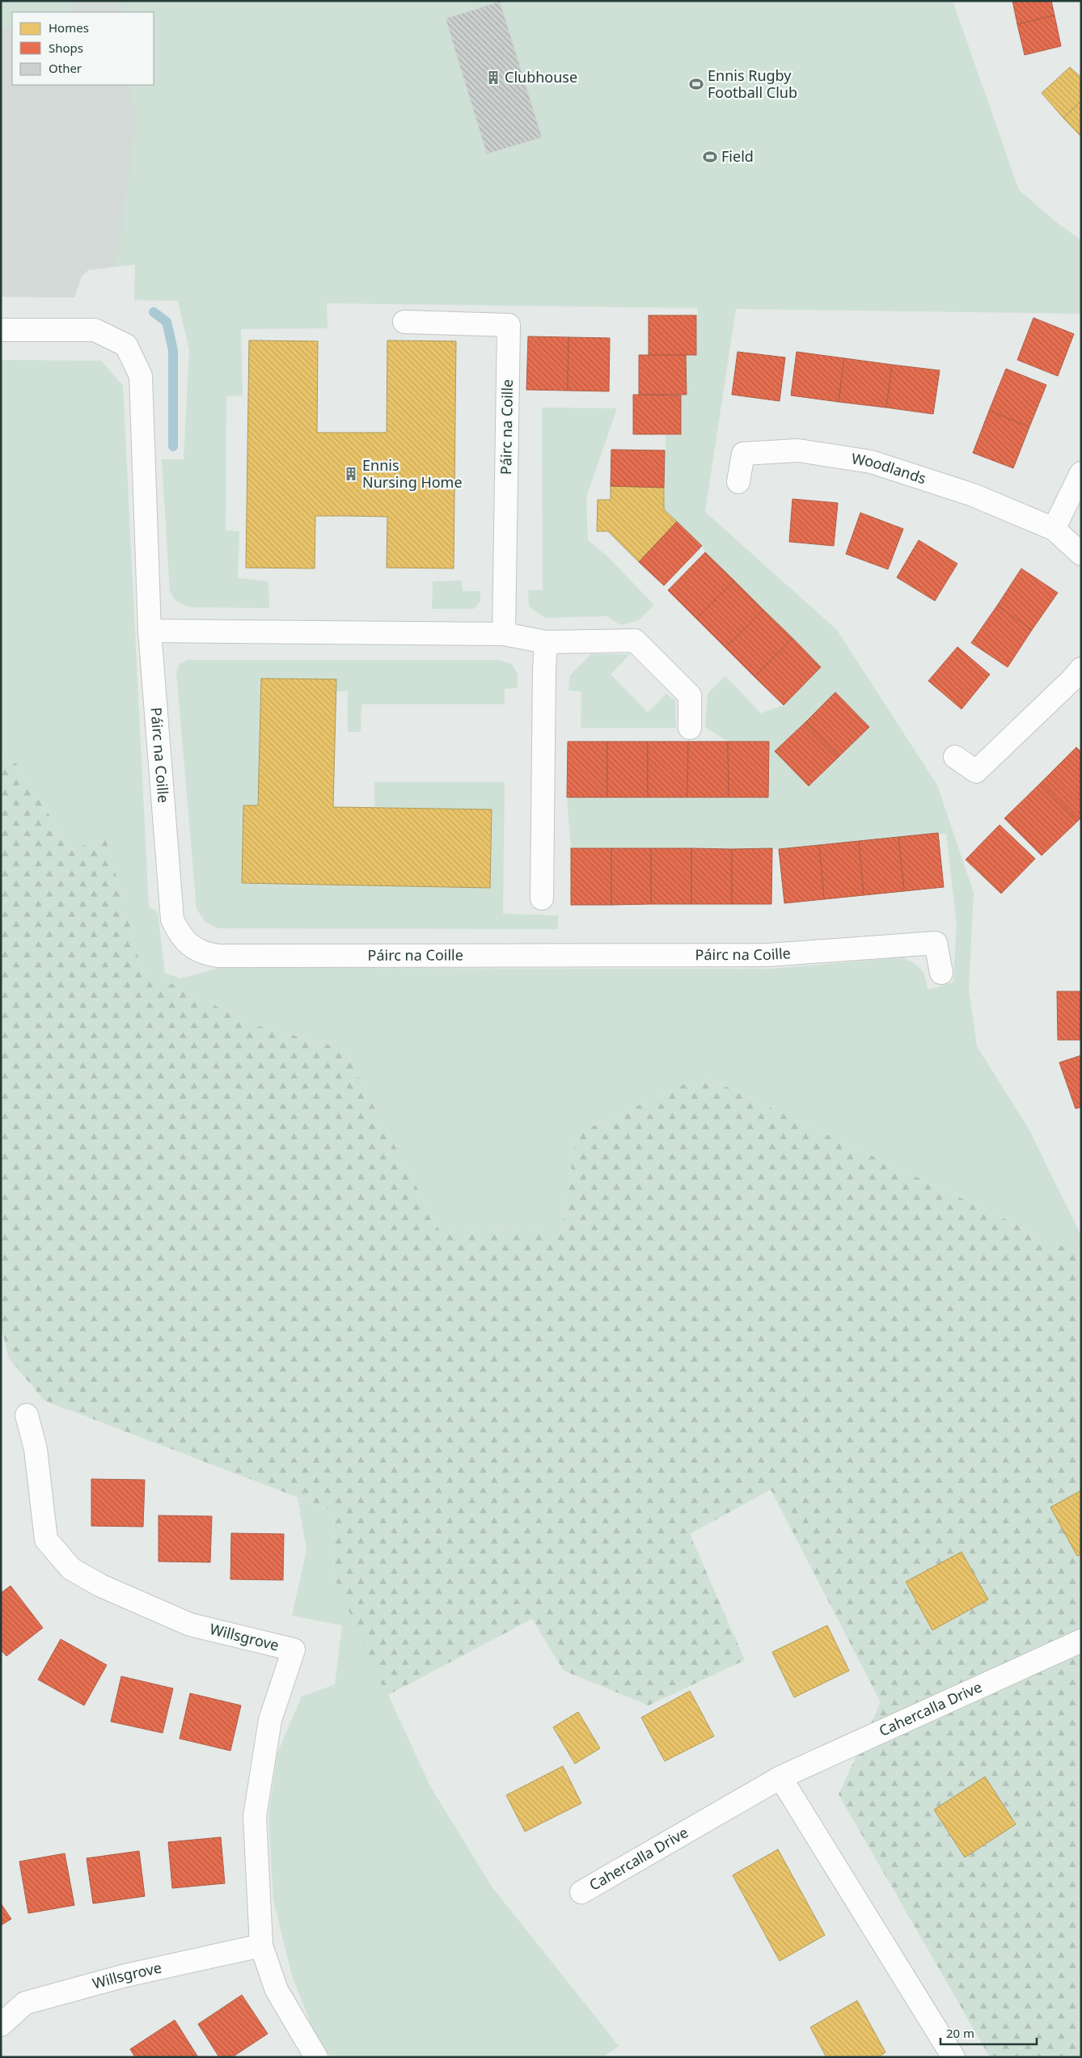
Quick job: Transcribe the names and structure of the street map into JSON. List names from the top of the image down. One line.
{"streets":{"street":["Páirc na Coille","Woodlands","Willsgrove","Cahercalla Drive"]},"places":{"building":["Clubhouse","Ennis Nursing Home"],"sports":["Ennis Rugby Football Club","Field"]},"legend":["Homes","Shops","Other"],"scale_bar":"20 m"}
